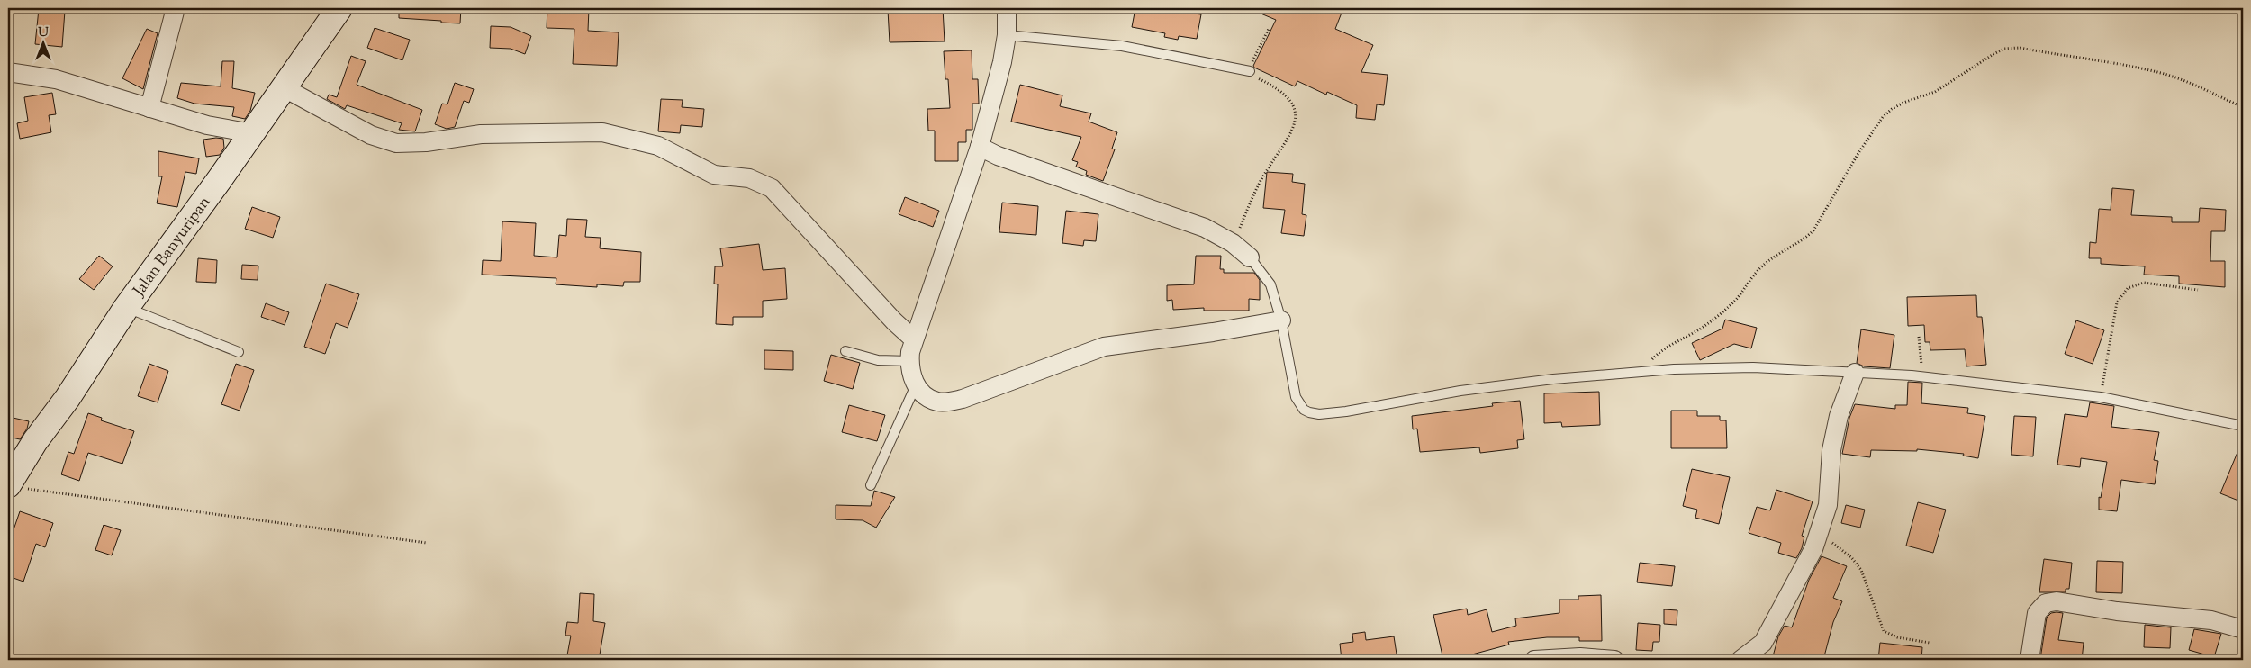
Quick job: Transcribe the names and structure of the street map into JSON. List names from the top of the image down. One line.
{"streets":{"street":["Jalan Banyuripan"]},"north":"top"}
